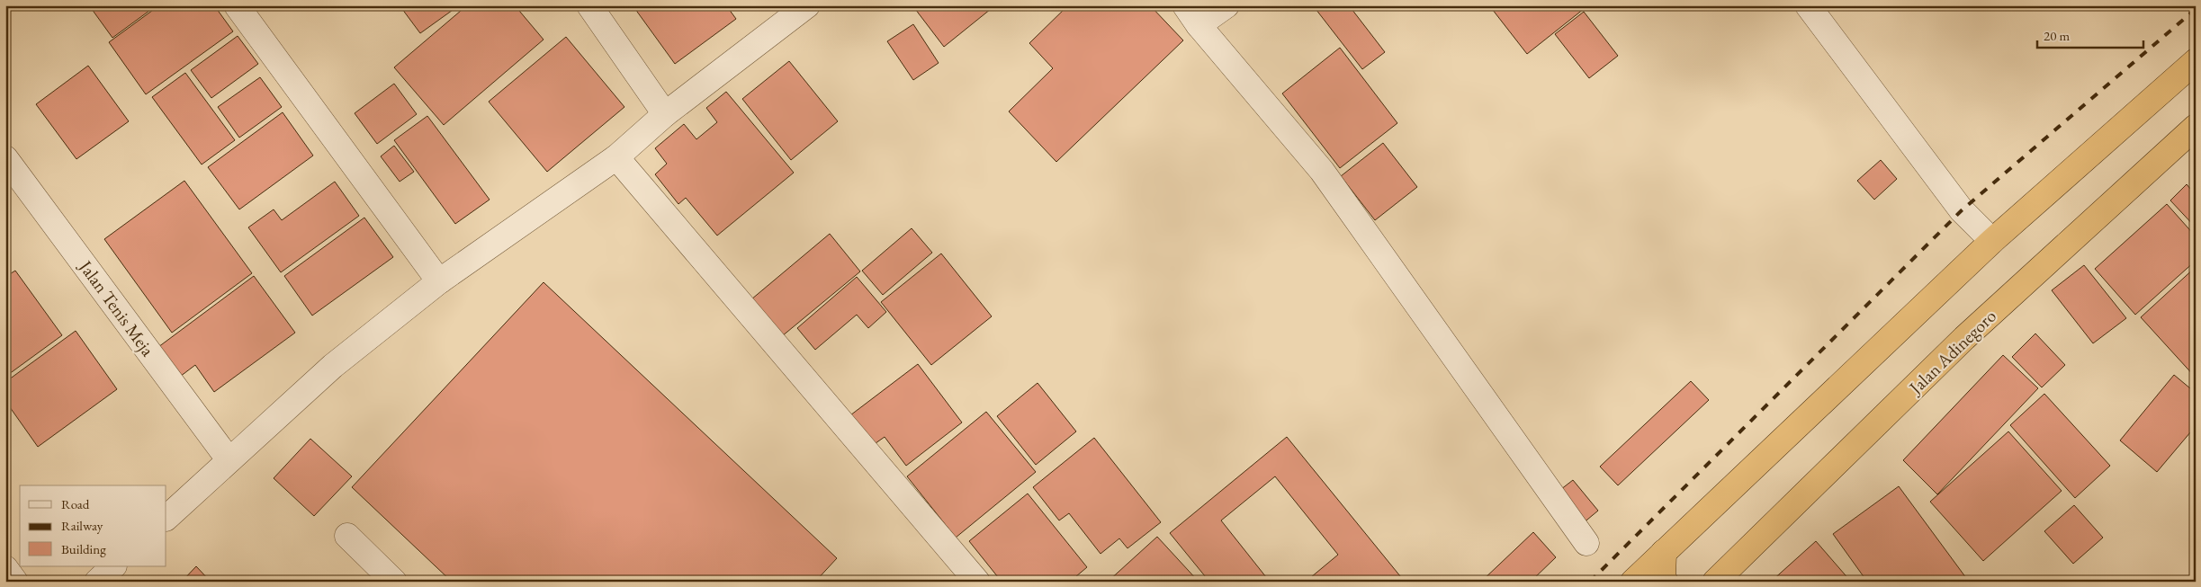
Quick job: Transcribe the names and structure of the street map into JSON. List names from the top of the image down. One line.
{"streets":{"highway":["Jalan Adinegoro"],"street":["Jalan Tenis Meja"]},"legend":["Road","Railway","Building"],"scale_bar":"20 m"}
